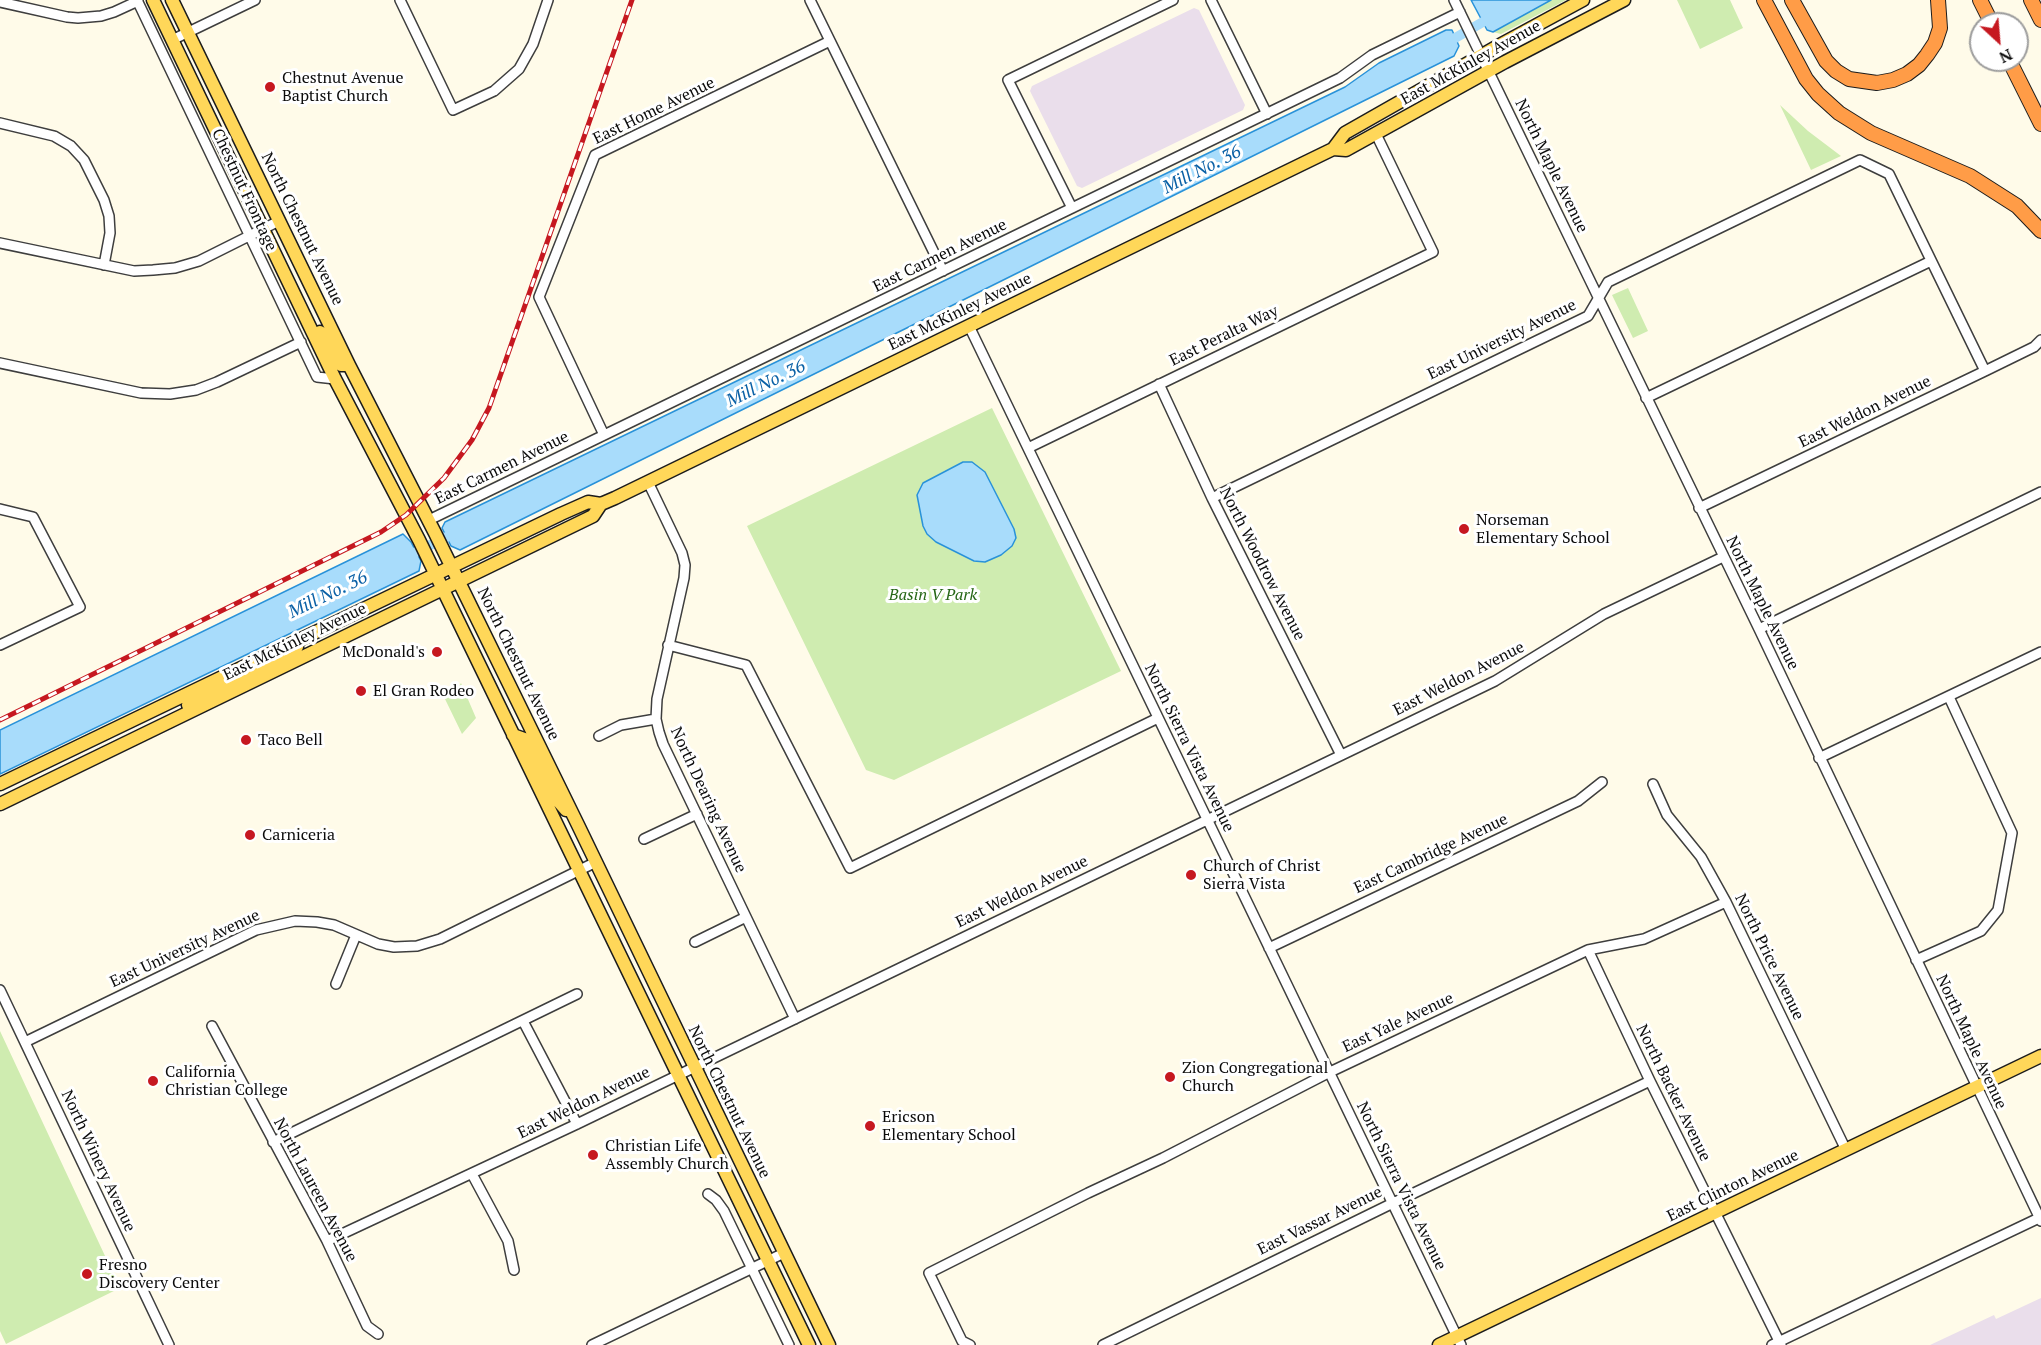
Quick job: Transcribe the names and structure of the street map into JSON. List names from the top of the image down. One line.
{"streets":{"main road":["East McKinley Avenue","North Chestnut Avenue","East Clinton Avenue"],"street":["East Home Avenue","North Maple Avenue","Chestnut Frontage","East Carmen Avenue","East Peralta Way","East University Avenue","East Weldon Avenue","North Woodrow Avenue","North Sierra Vista Avenue","North Dearing Avenue","East Cambridge Avenue","North Price Avenue","East Yale Avenue","North Backer Avenue","North Winery Avenue","North Laureen Avenue","East Vassar Avenue"]},"crossings":[["East McKinley Avenue","North Maple Avenue"],["East McKinley Avenue","North Chestnut Avenue"],["East McKinley Avenue","East Peralta Way"],["East McKinley Avenue","North Sierra Vista Avenue"],["East McKinley Avenue","North Dearing Avenue"],["East Home Avenue","East Carmen Avenue"],["North Maple Avenue","East Carmen Avenue"],["North Maple Avenue","East University Avenue"],["North Maple Avenue","East Weldon Avenue"],["North Maple Avenue","East Clinton Avenue"],["Chestnut Frontage","North Chestnut Avenue"],["North Chestnut Avenue","East Carmen Avenue"],["North Chestnut Avenue","East University Avenue"],["North Chestnut Avenue","East Weldon Avenue"],["East Peralta Way","North Woodrow Avenue"],["East Peralta Way","North Sierra Vista Avenue"],["East University Avenue","North Woodrow Avenue"],["East University Avenue","North Winery Avenue"],["East Weldon Avenue","North Woodrow Avenue"],["East Weldon Avenue","North Sierra Vista Avenue"],["East Weldon Avenue","North Dearing Avenue"],["East Weldon Avenue","North Laureen Avenue"],["North Sierra Vista Avenue","East Cambridge Avenue"],["North Sierra Vista Avenue","East Yale Avenue"],["North Sierra Vista Avenue","East Clinton Avenue"],["North Sierra Vista Avenue","East Vassar Avenue"],["North Price Avenue","East Yale Avenue"],["North Price Avenue","East Clinton Avenue"],["East Yale Avenue","North Backer Avenue"],["North Backer Avenue","East Clinton Avenue"],["North Backer Avenue","East Vassar Avenue"]],"water":["Mill No. 36"],"parks":["Basin V Park"],"places":["Chestnut Avenue Baptist Church","Norseman Elementary School","McDonald's","El Gran Rodeo","Taco Bell","Carniceria","Church of Christ Sierra Vista","Zion Congregational Church","California Christian College","Ericson Elementary School","Christian Life Assembly Church","Fresno Discovery Center"],"north":"bottom right"}
